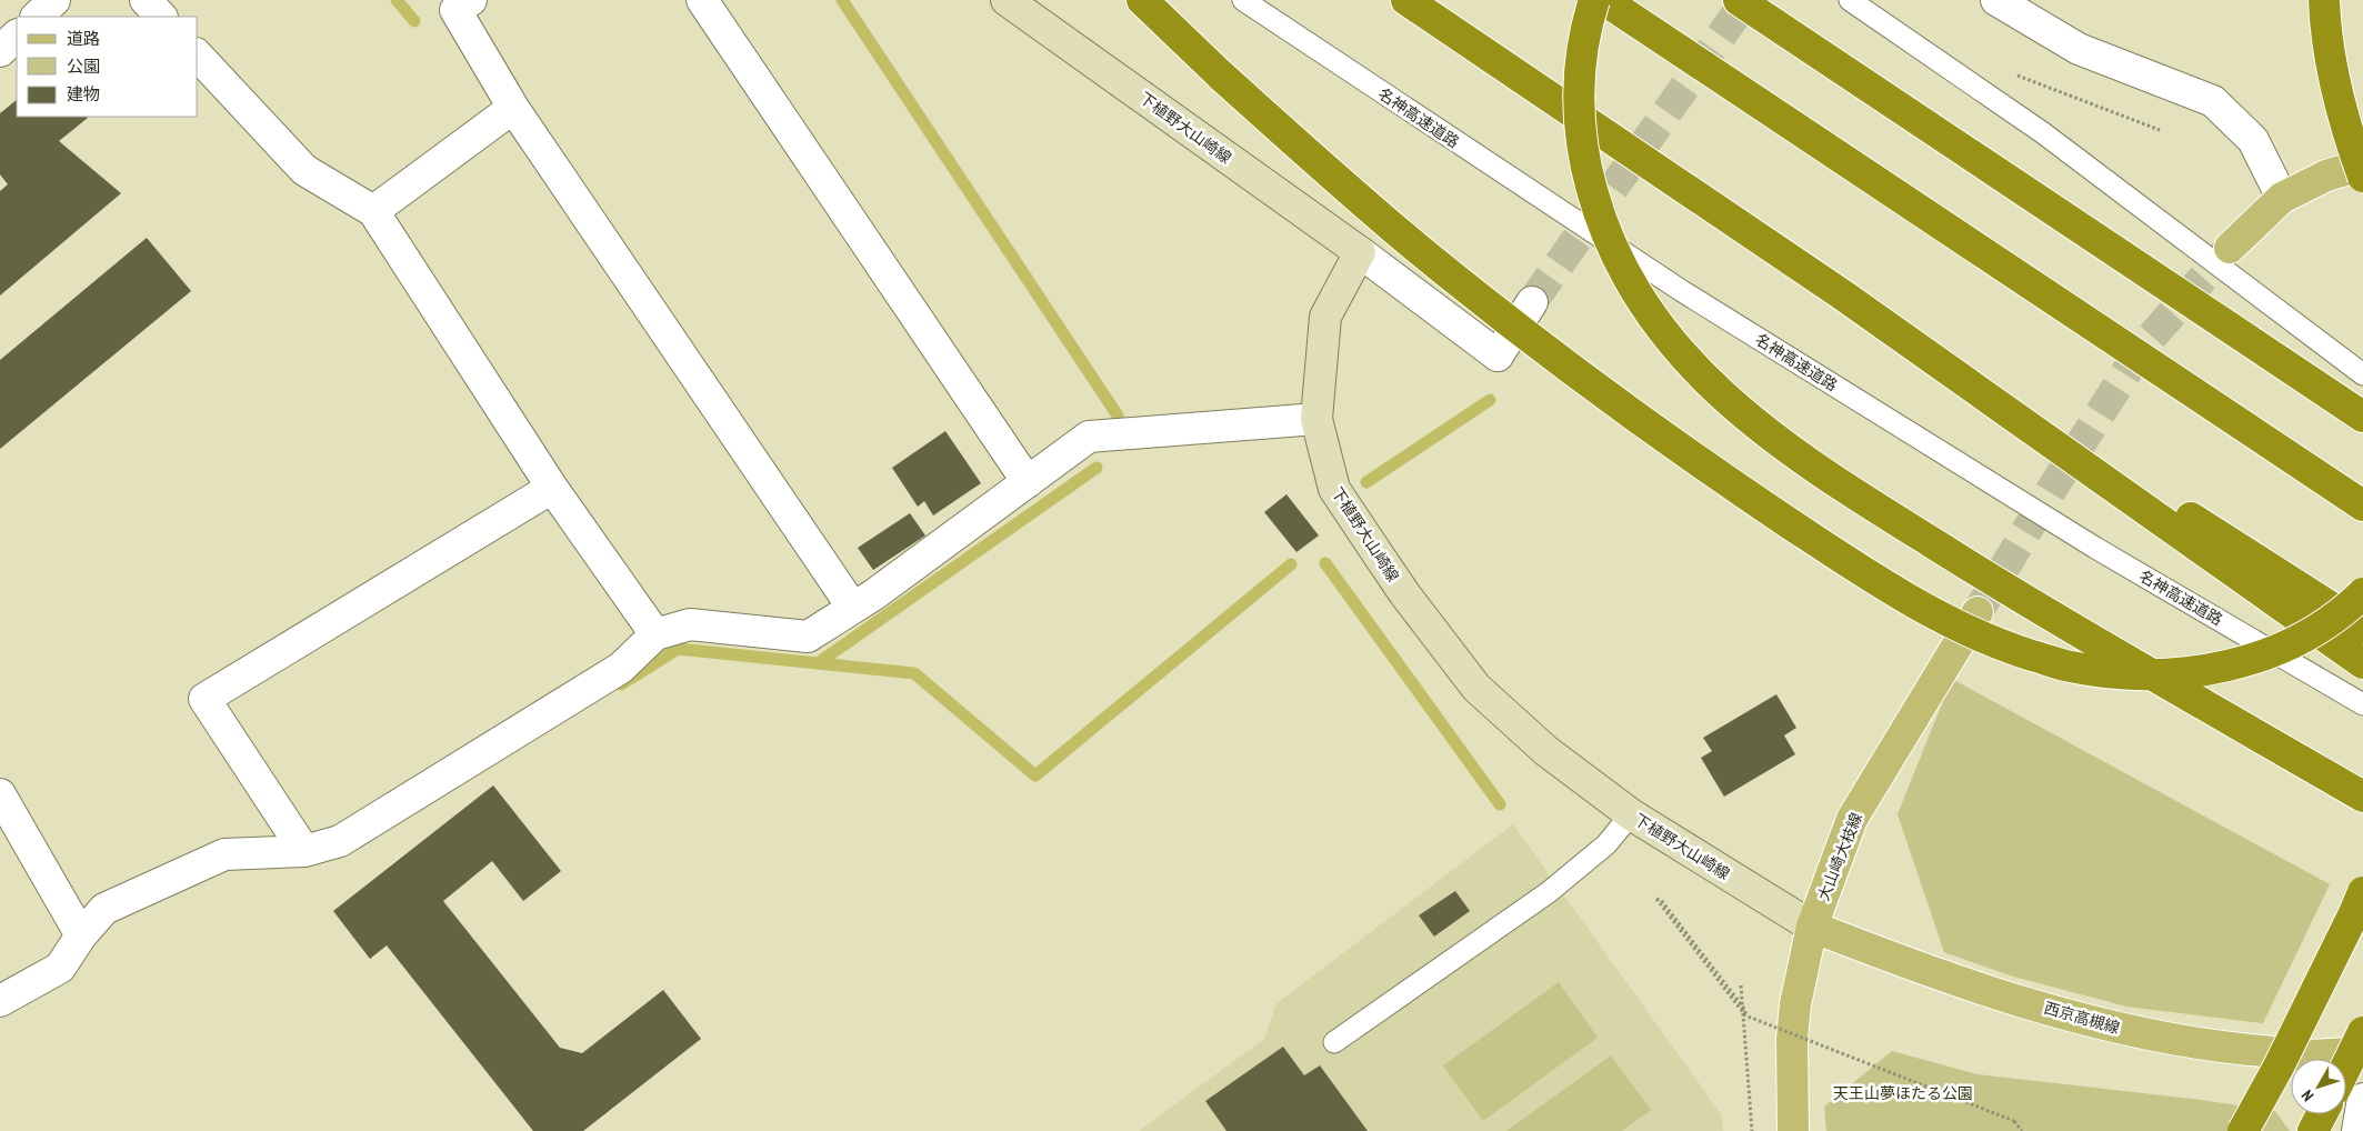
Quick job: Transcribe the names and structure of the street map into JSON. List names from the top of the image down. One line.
{"streets":{"main road":["下植野大山崎線","大山崎大枝線","西京高槻線"],"lane":["名神高速道路"]},"crossings":[["下植野大山崎線","大山崎大枝線"],["下植野大山崎線","西京高槻線"],["大山崎大枝線","西京高槻線"]],"parks":["天王山夢ほたる公園"],"legend":["道路","公園","建物"],"north":"bottom left"}
